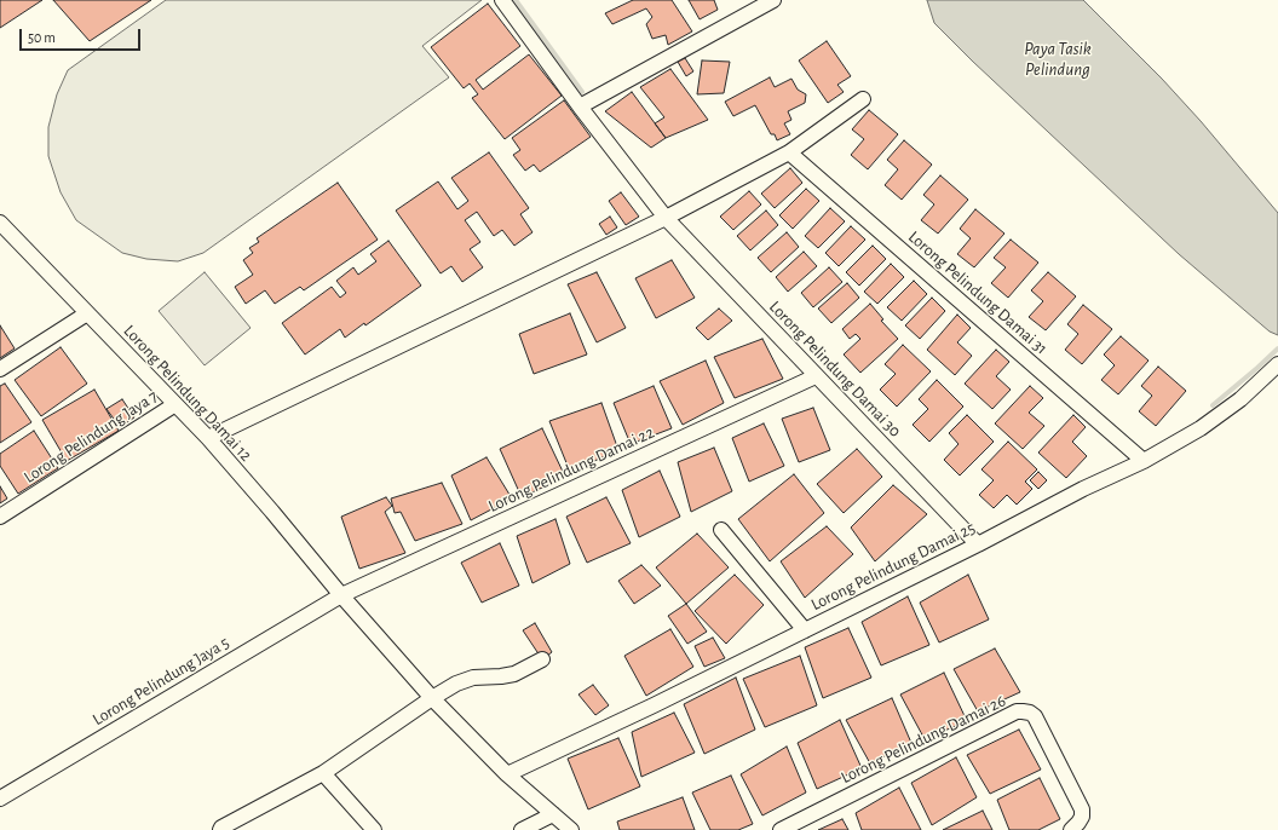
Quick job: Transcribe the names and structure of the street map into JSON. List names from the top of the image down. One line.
{"streets":{"street":["Lorong Pelindung Damai 31","Lorong Pelindung Damai 30","Lorong Pelindung Damai 12","Lorong Pelindung Jaya 7","Lorong Pelindung Damai 22","Lorong Pelindung Damai 25","Lorong Pelindung Jaya 5","Lorong Pelindung Damai 26"]},"crossings":[["Lorong Pelindung Damai 31","Lorong Pelindung Damai 25"],["Lorong Pelindung Damai 30","Lorong Pelindung Damai 22"],["Lorong Pelindung Damai 30","Lorong Pelindung Damai 25"],["Lorong Pelindung Damai 12","Lorong Pelindung Jaya 7"],["Lorong Pelindung Damai 12","Lorong Pelindung Damai 22"],["Lorong Pelindung Damai 12","Lorong Pelindung Damai 25"],["Lorong Pelindung Damai 12","Lorong Pelindung Jaya 5"],["Lorong Pelindung Damai 22","Lorong Pelindung Jaya 5"]],"water":["Paya Tasik Pelindung"],"scale_bar":"50 m"}
